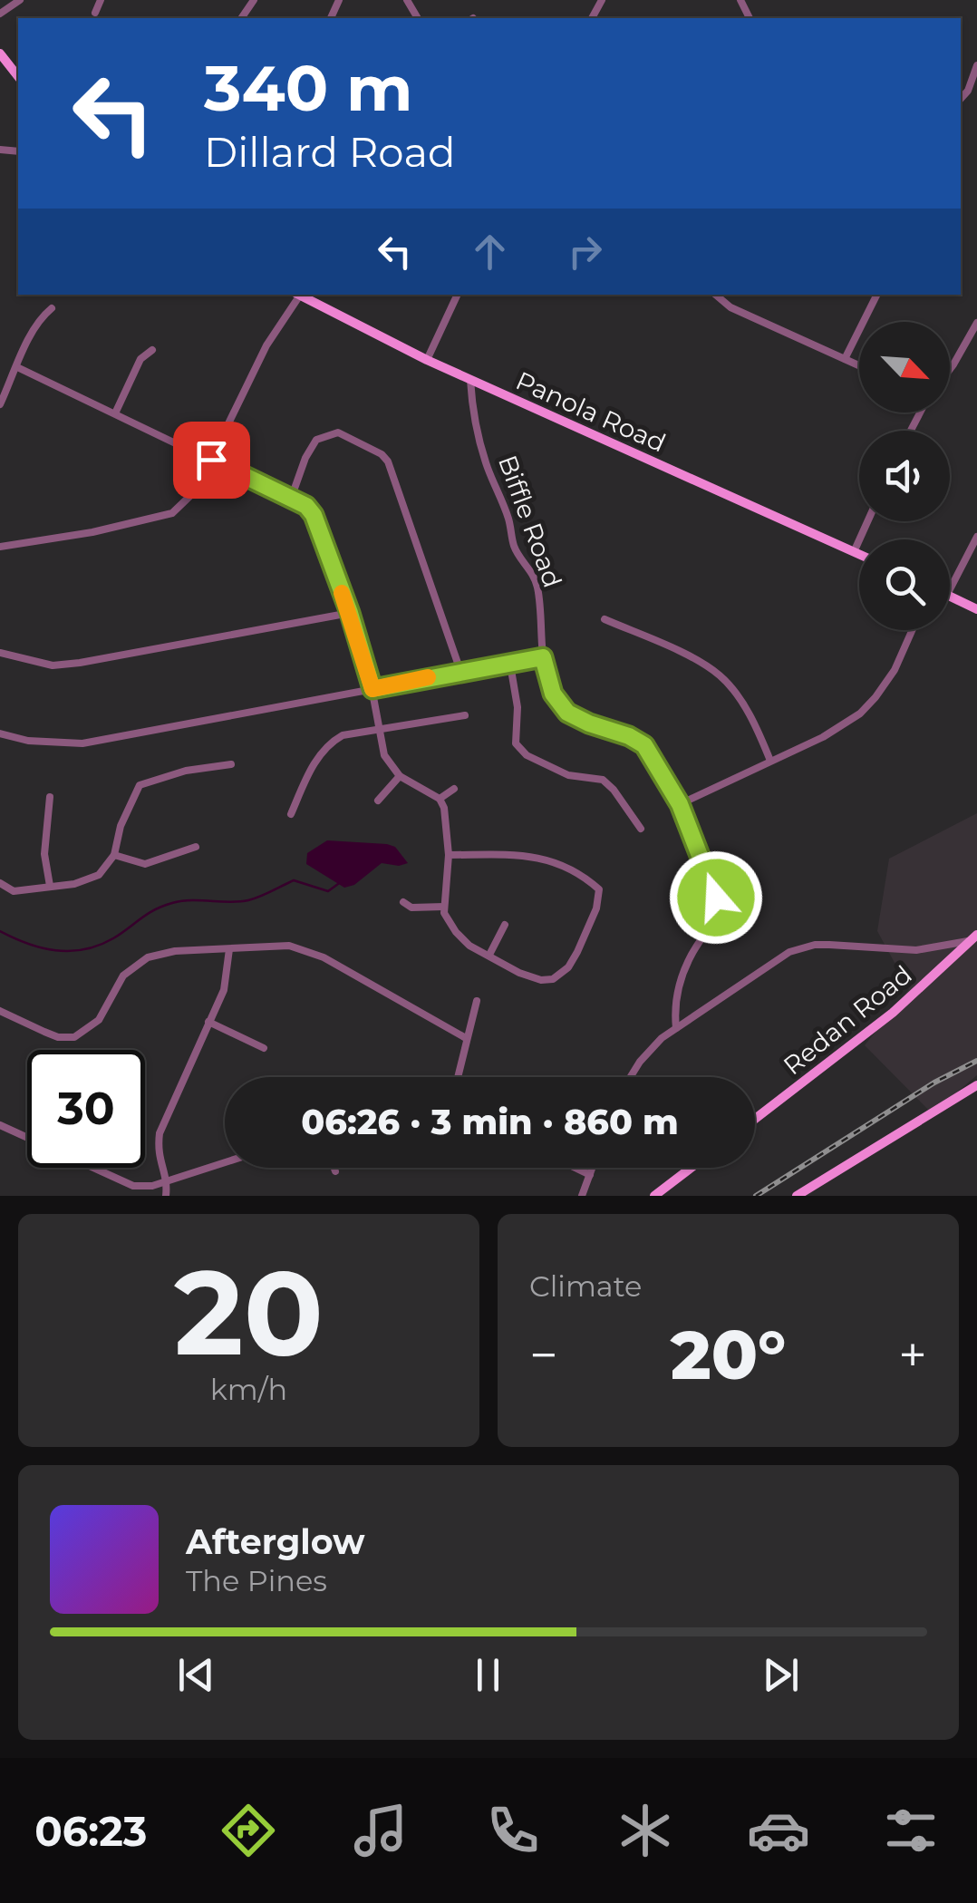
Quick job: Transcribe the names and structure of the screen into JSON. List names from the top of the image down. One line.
{"streets":{"main road":["Panola Road","Redan Road"],"street":["Biffle Road"]},"crossings":[["Panola Road","Biffle Road"]],"north":"bottom right","page":{"turn":["340 m","Dillard Road"],"limit":"30","trip":"06:26 · 3 min · 860 m","tile":[["20","km/h"],"Climate"],"heat":["−","20°","+"],"song":["Afterglow","The Pines"],"tabs":"06:23"}}
